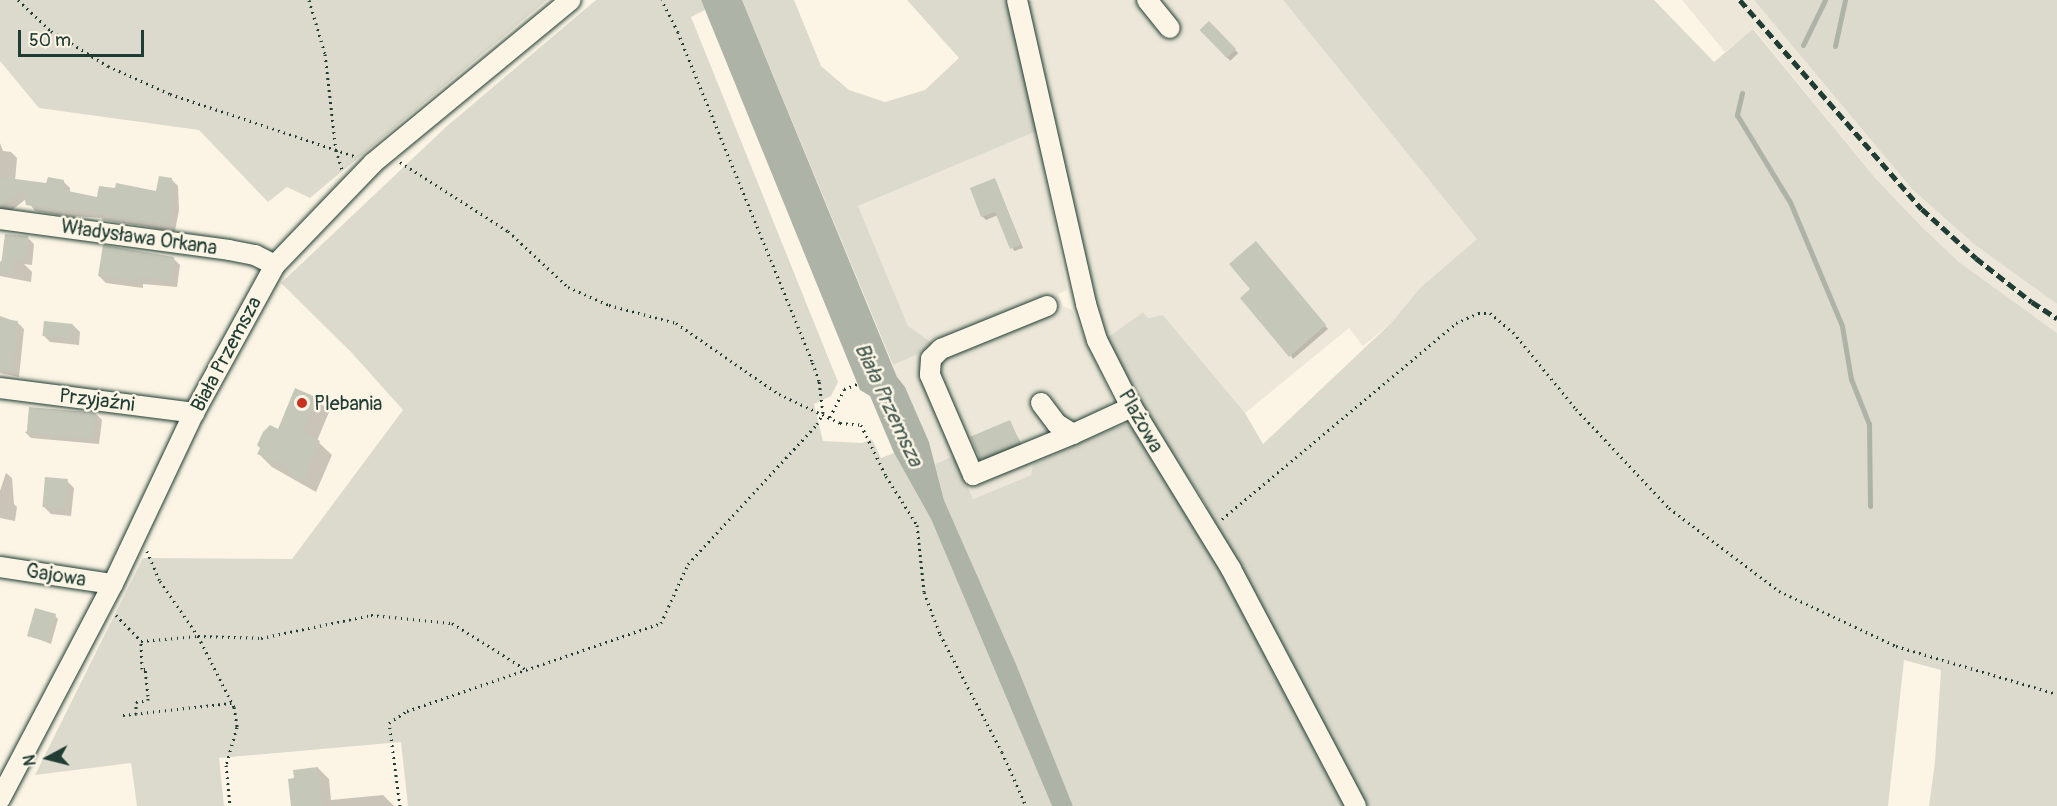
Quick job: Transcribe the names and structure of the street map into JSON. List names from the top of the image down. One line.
{"streets":{"street":["Władysława Orkana","Biała Przemsza","Przyjaźni","Plażowa","Gajowa"]},"crossings":[["Władysława Orkana","Biała Przemsza"],["Biała Przemsza","Przyjaźni"],["Biała Przemsza","Gajowa"]],"water":["Biała Przemsza"],"places":["Plebania"],"scale_bar":"50 m","north":"left"}
